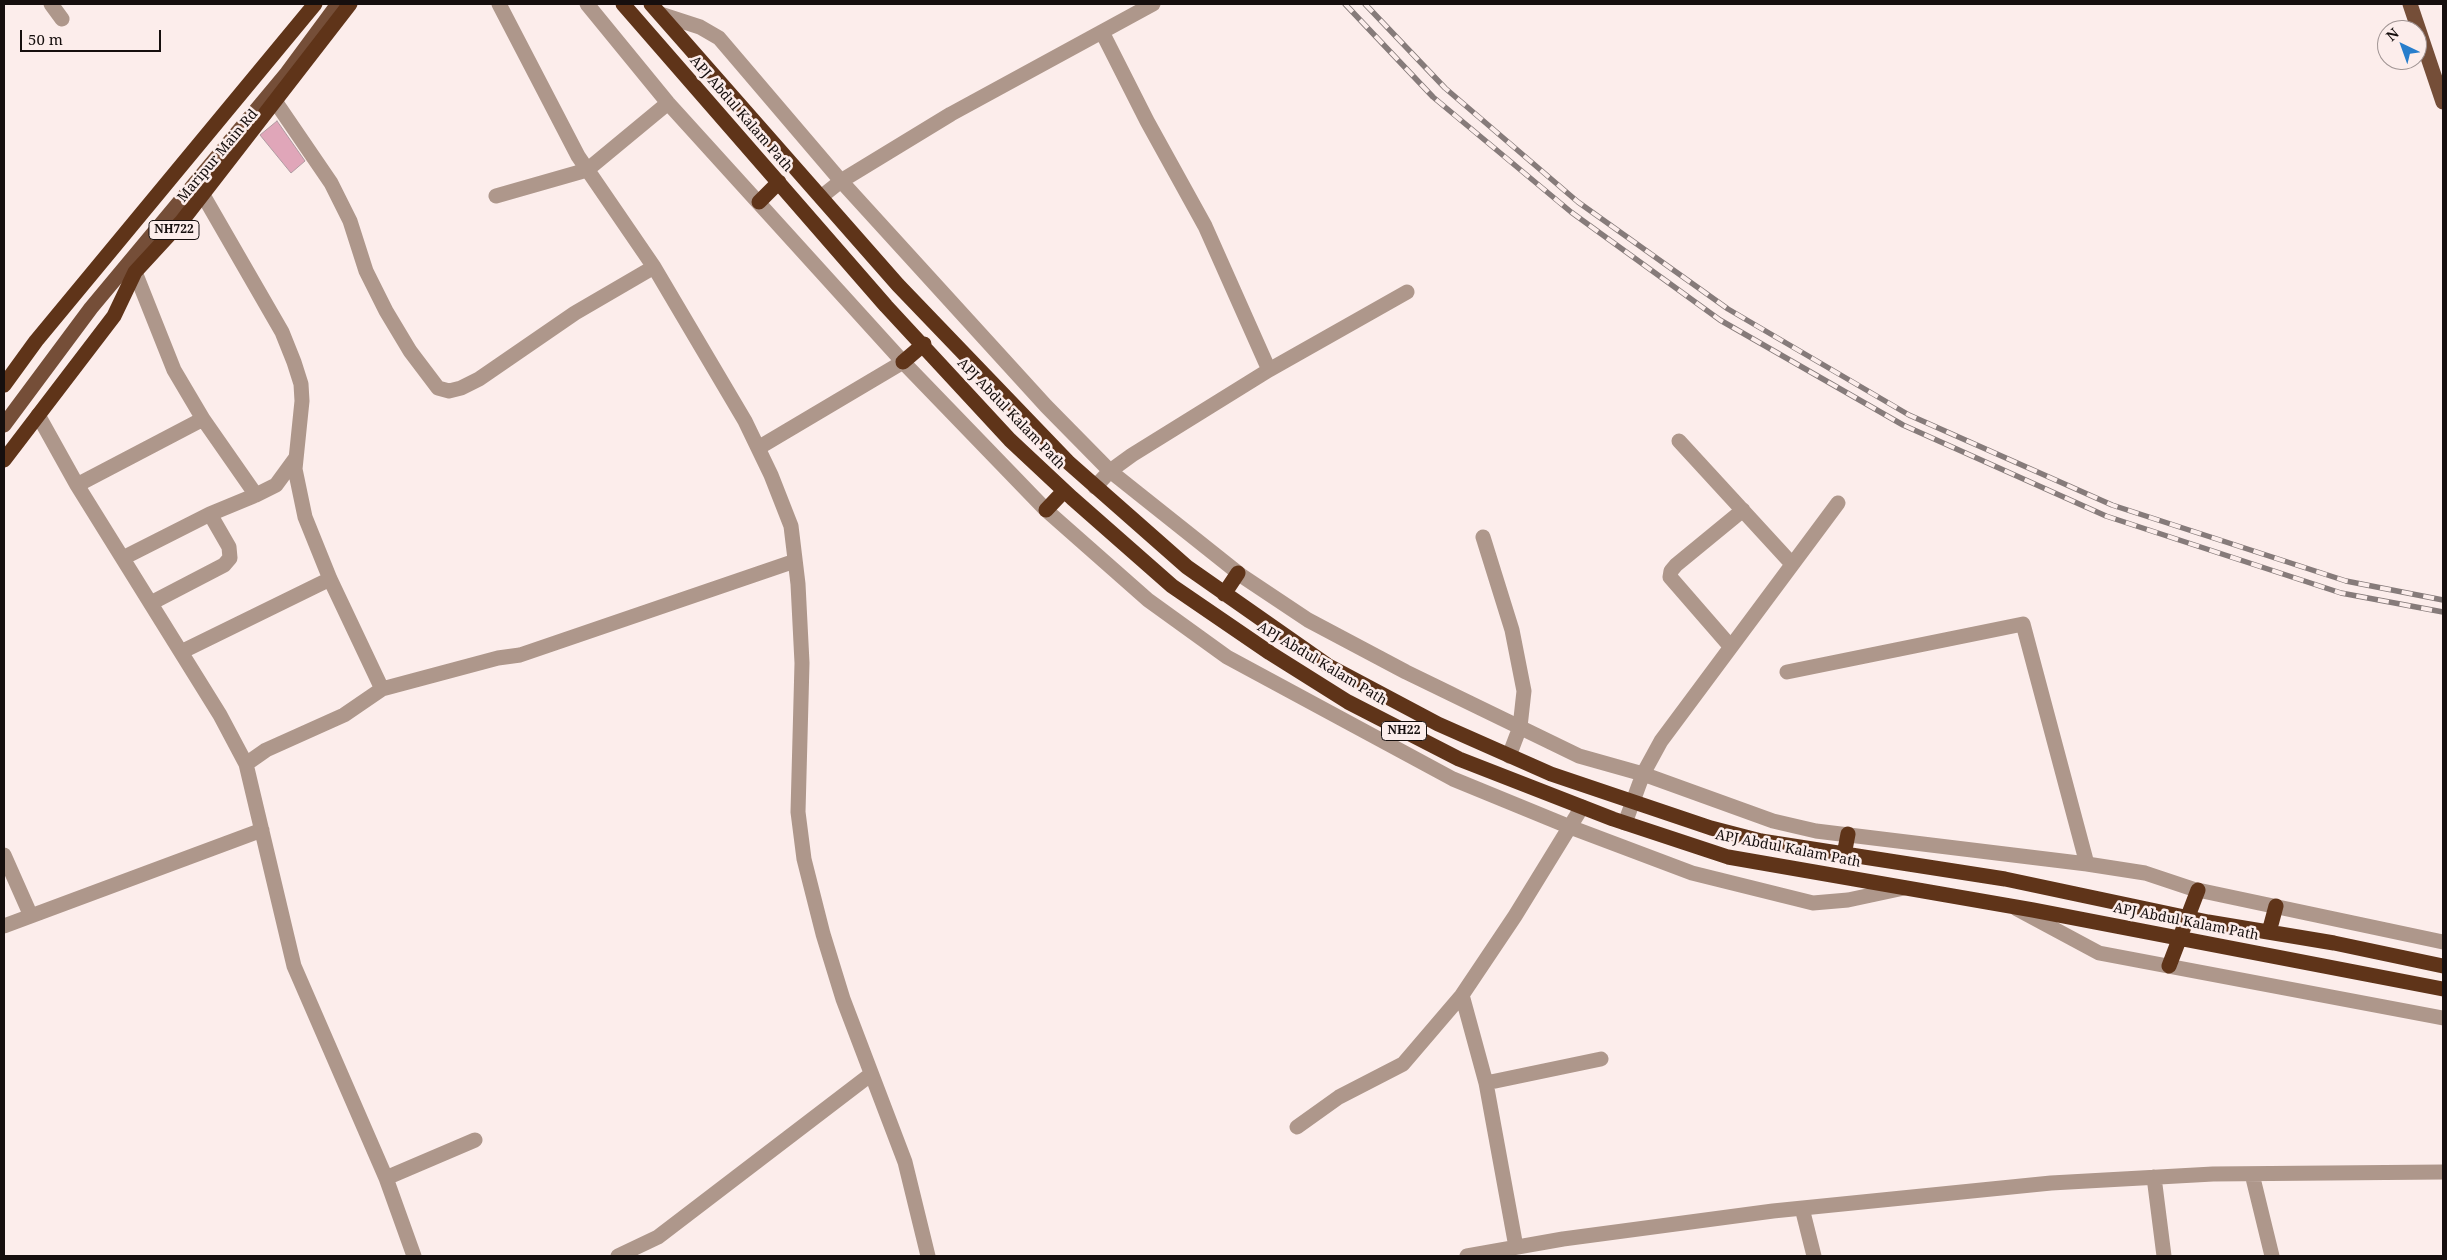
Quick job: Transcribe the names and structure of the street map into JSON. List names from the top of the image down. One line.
{"streets":{"highway":["APJ Abdul Kalam Path","NH722","NH22"],"main road":["Maripur Main Rd"]},"crossings":[["APJ Abdul Kalam Path","NH22"]],"scale_bar":"50 m","north":"top left"}
